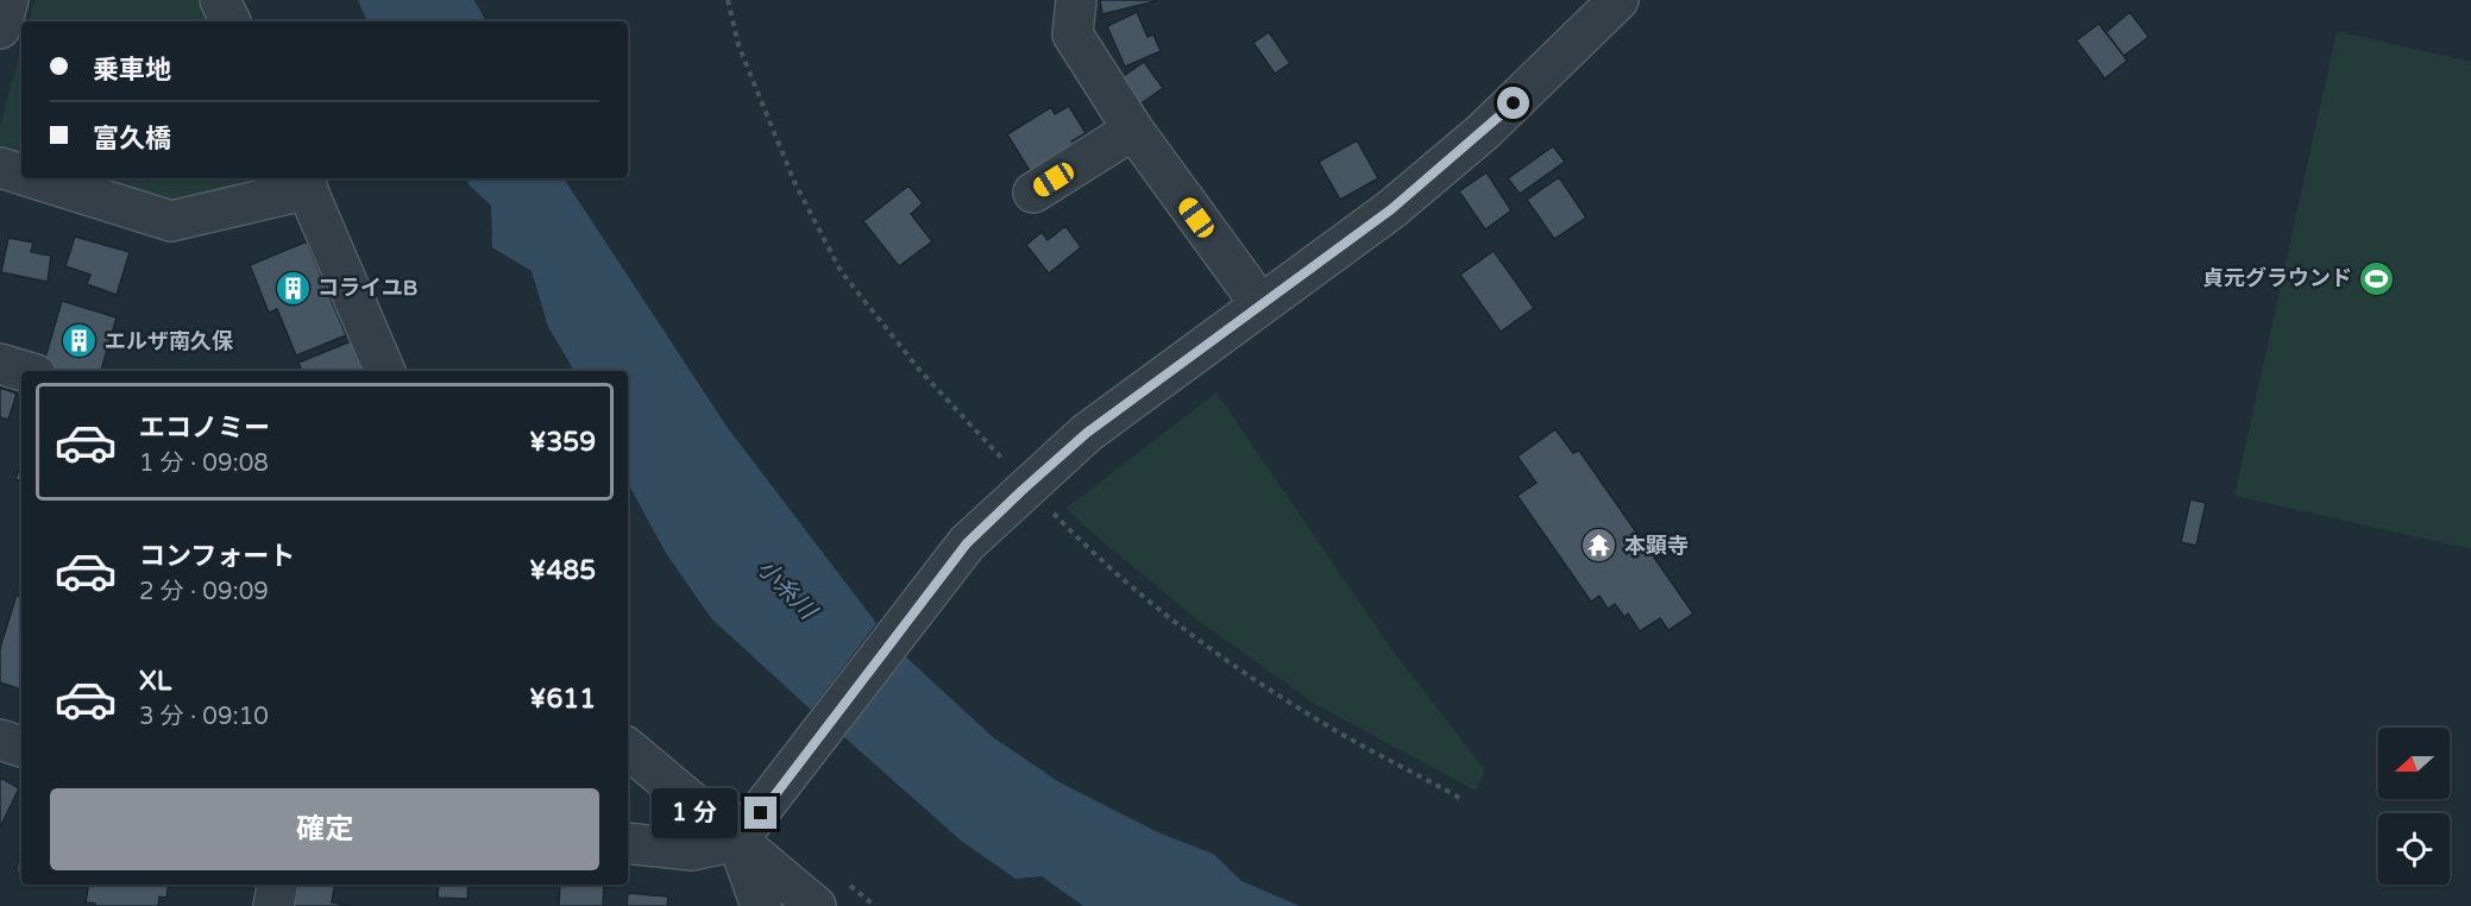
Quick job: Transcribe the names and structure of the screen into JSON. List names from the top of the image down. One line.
{"water":["小糸川"],"places":{"sports":["貞元グラウンド"],"building":["コライユB","エルザ南久保"],"temple":["本顕寺"]},"north":"left","page":{"banner":["乗車地","富久橋"],"list":[{"name":"エコノミー","note":"1 分 · 09:08","value":"¥359"},{"name":"コンフォート","note":"2 分 · 09:09","value":"¥485"},{"name":"XL","note":"3 分 · 09:10","value":"¥611"}],"buttons":"確定","bubble":"1 分"}}
